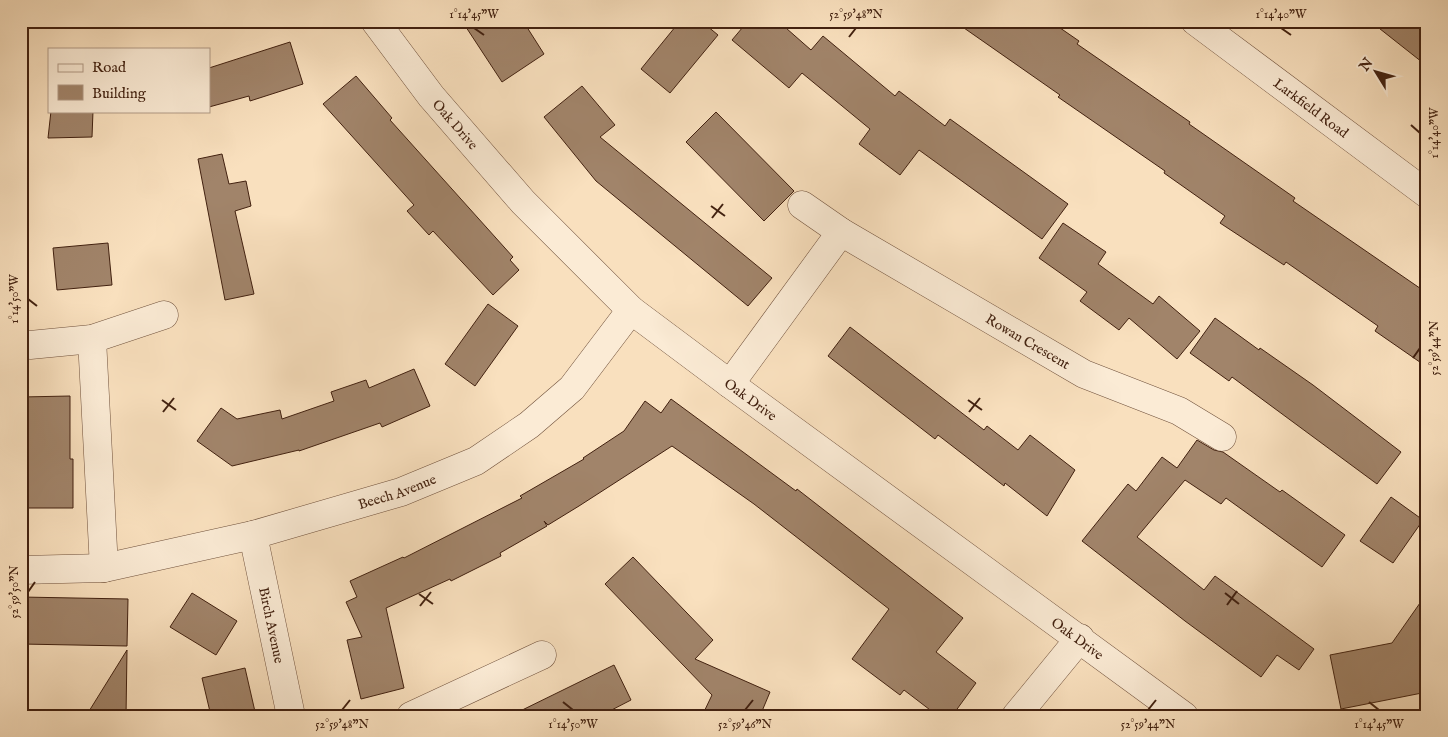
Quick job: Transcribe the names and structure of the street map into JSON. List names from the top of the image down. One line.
{"streets":{"street":["Larkfield Road","Oak Drive","Rowan Crescent","Beech Avenue","Birch Avenue"]},"crossings":[["Oak Drive","Beech Avenue"],["Beech Avenue","Birch Avenue"]],"legend":["Road","Building"],"north":"top left","coordinates":["1°14'45\"W","52°59'48\"N","1°14'40\"W","1°14'50\"W","52°59'44\"N","52°59'50\"N","52°59'46\"N"]}
